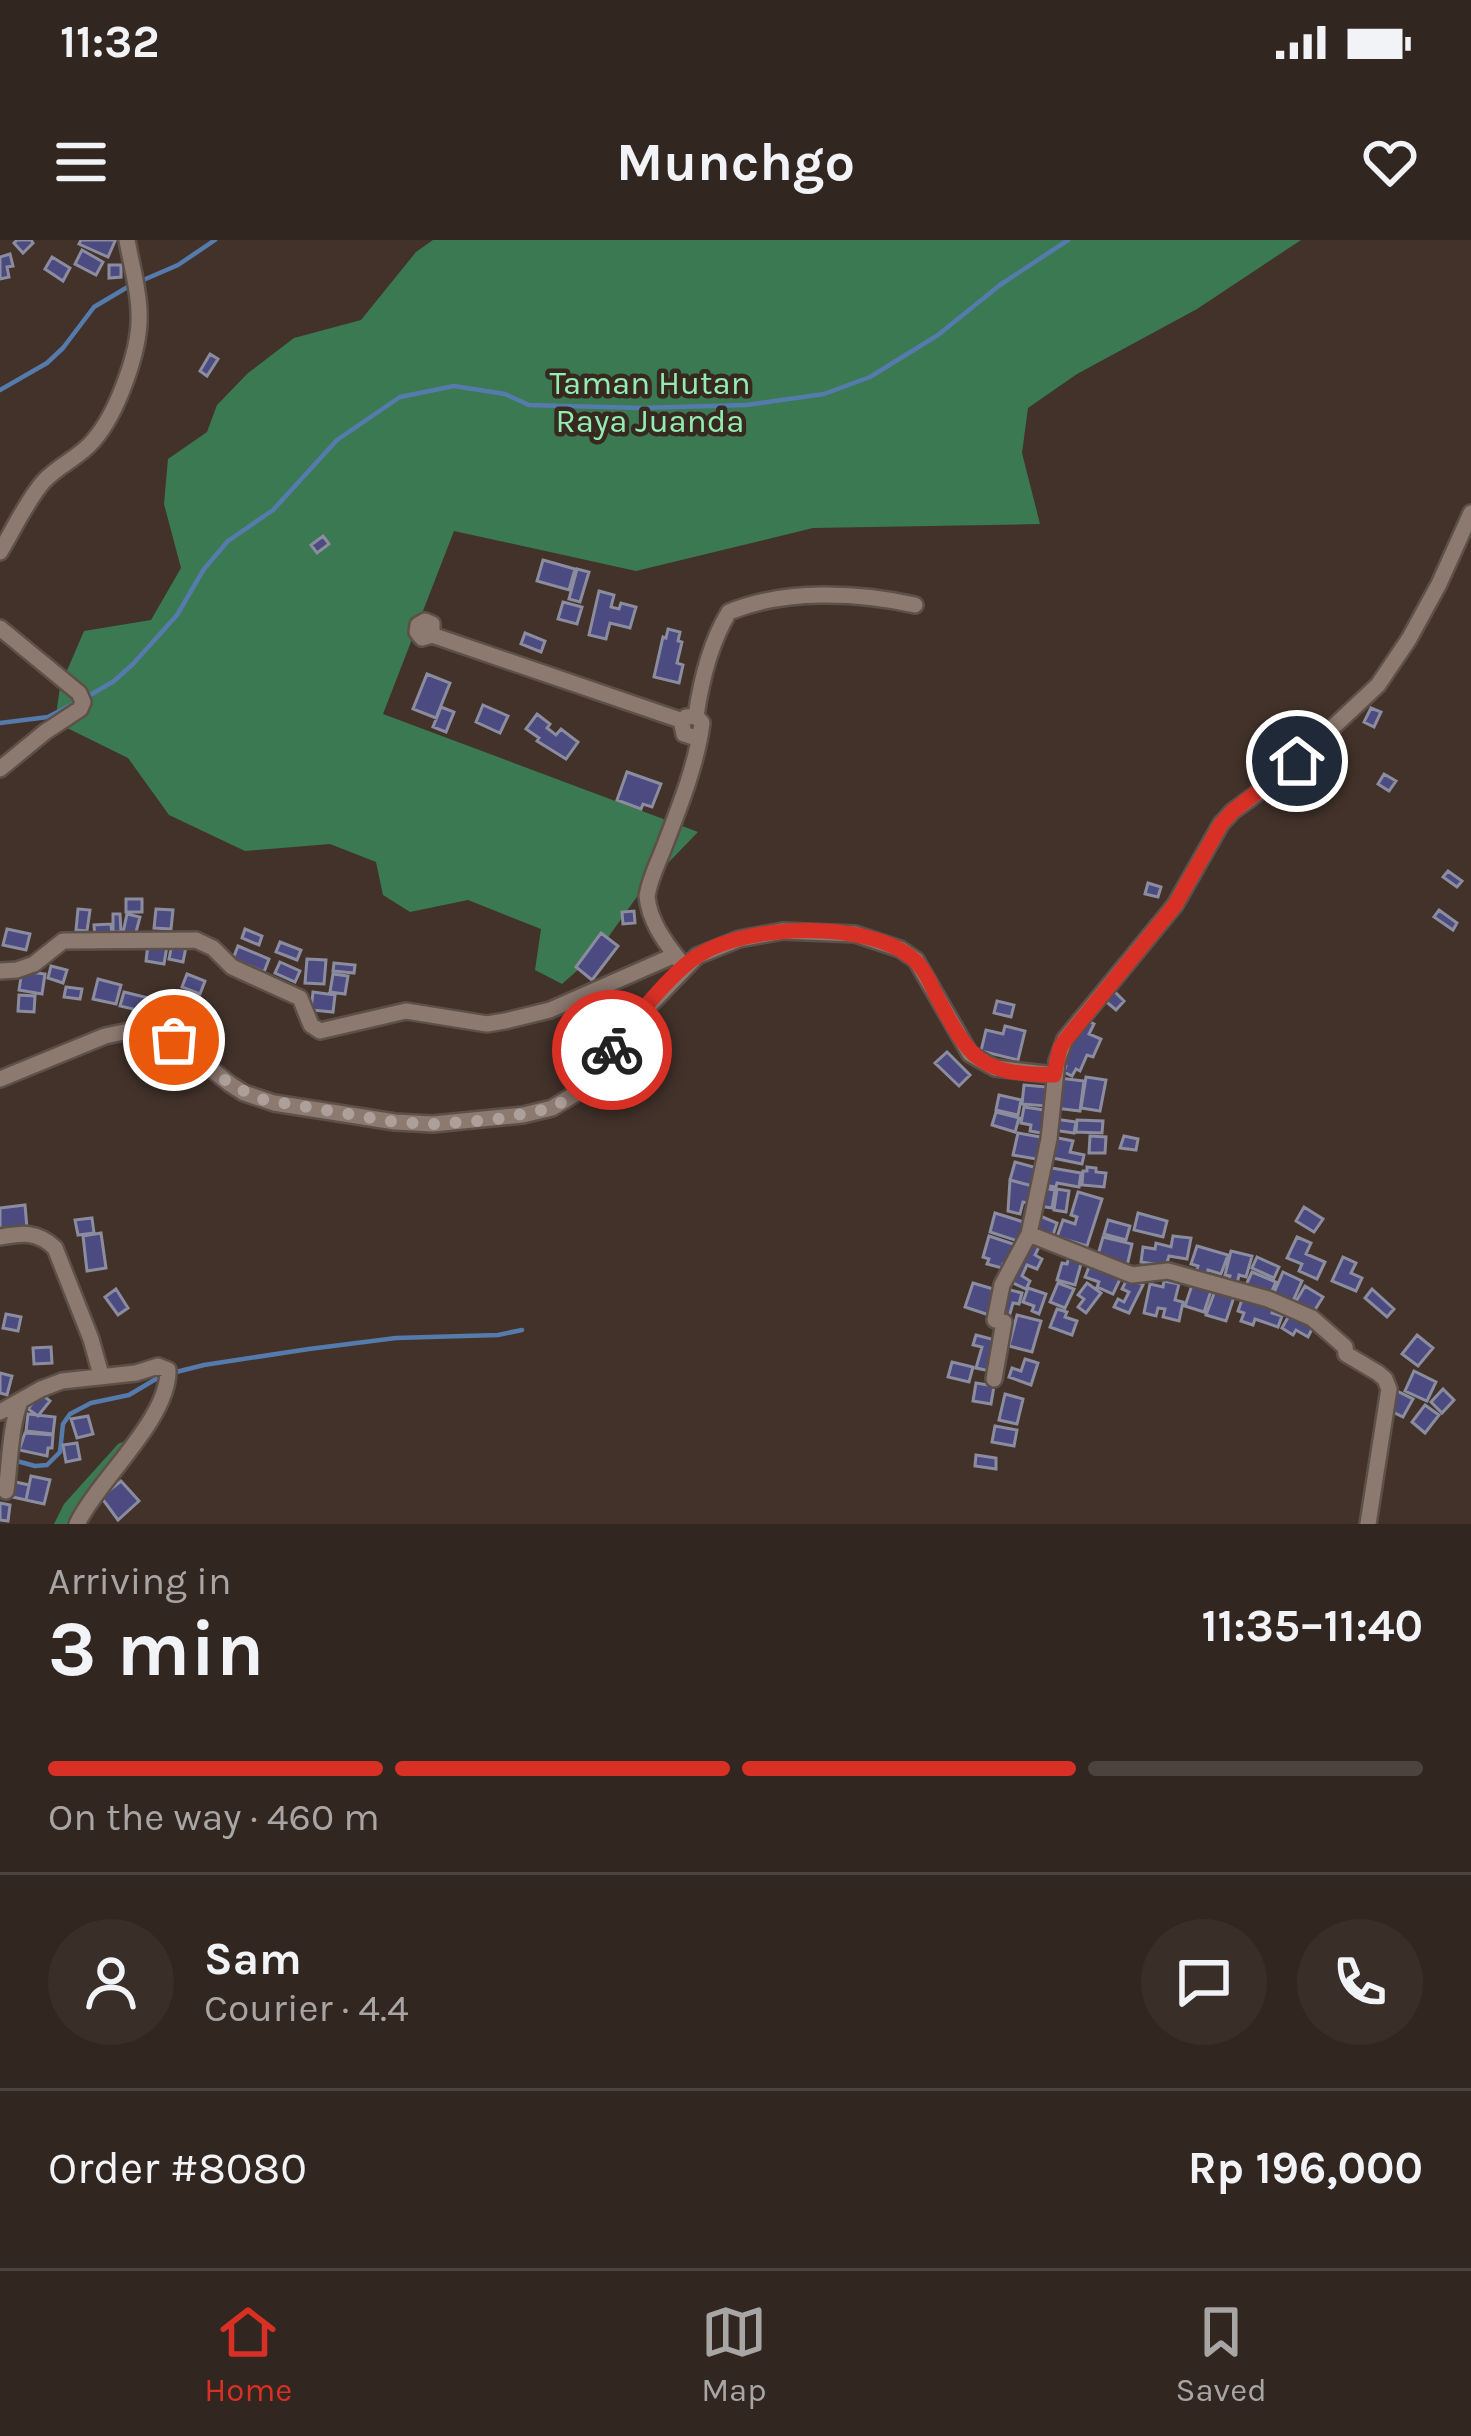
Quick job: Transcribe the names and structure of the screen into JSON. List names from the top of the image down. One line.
{"parks":["Taman Hutan Raya Juanda"],"page":{"status":"11:32","header":"Munchgo","heading":["3 min","Arriving in","11:35–11:40"],"panel":["Sam","Courier · 4.4","Order #8080","Rp 196,000"],"bar":"On the way · 460 m","tabs":["Home","Map","Saved"]}}
